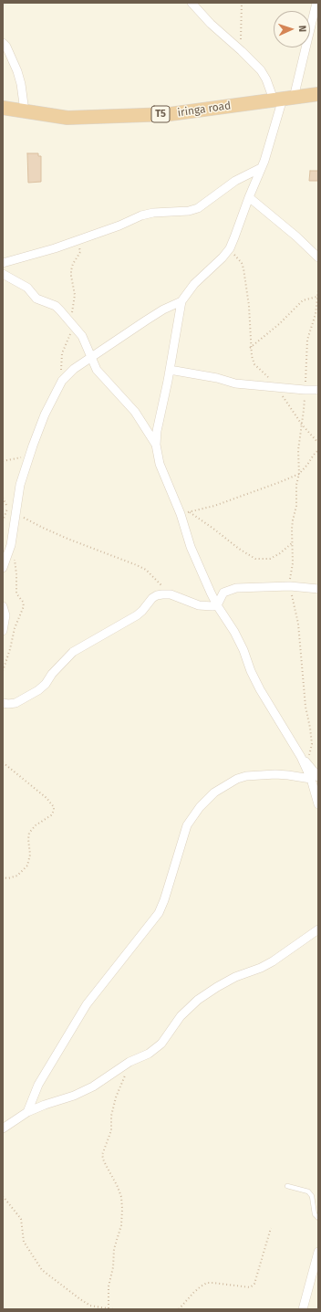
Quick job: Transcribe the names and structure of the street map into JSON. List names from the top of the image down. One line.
{"streets":{"highway":["iringa road","T5"]},"north":"right"}
